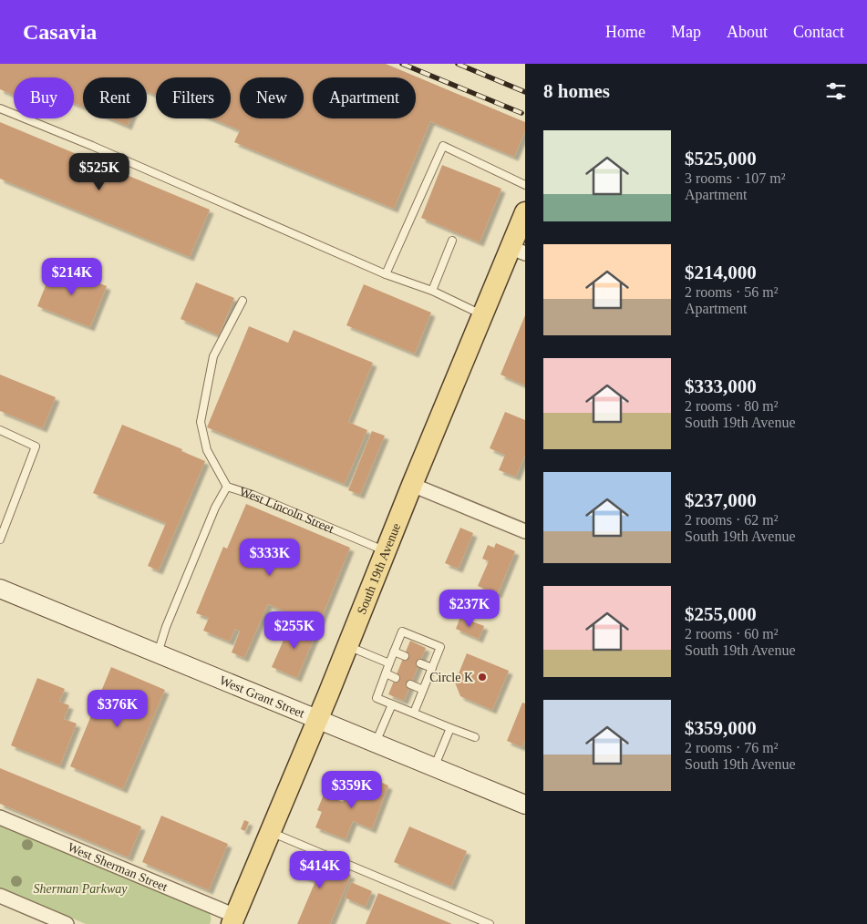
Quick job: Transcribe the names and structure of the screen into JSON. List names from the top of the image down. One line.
{"streets":{"main road":["South 19th Avenue","West Grant Street"],"street":["West Sherman Street"],"lane":["West Lincoln Street"]},"crossings":[["West Lincoln Street","South 19th Avenue"],["South 19th Avenue","West Grant Street"],["South 19th Avenue","West Sherman Street"]],"parks":["Sherman Parkway"],"places":["Circle K"],"page":{"header":"Casavia","nav":["Home","Map","About","Contact"],"heading":"8 homes","chip":["Buy","Rent","Filters","New","Apartment"],"list":[{"name":"$525,000","note":"3 rooms · 107 m² · Apartment"},{"name":"$214,000","note":"2 rooms · 56 m² · Apartment"},{"name":"$333,000","note":"2 rooms · 80 m² · South 19th Avenue"},{"name":"$237,000","note":"2 rooms · 62 m² · South 19th Avenue"},{"name":"$255,000","note":"2 rooms · 60 m² · South 19th Avenue"},{"name":"$359,000","note":"2 rooms · 76 m² · South 19th Avenue"}],"price":["$525K","$214K","$333K","$237K","$255K","$376K","$359K","$414K"]}}
